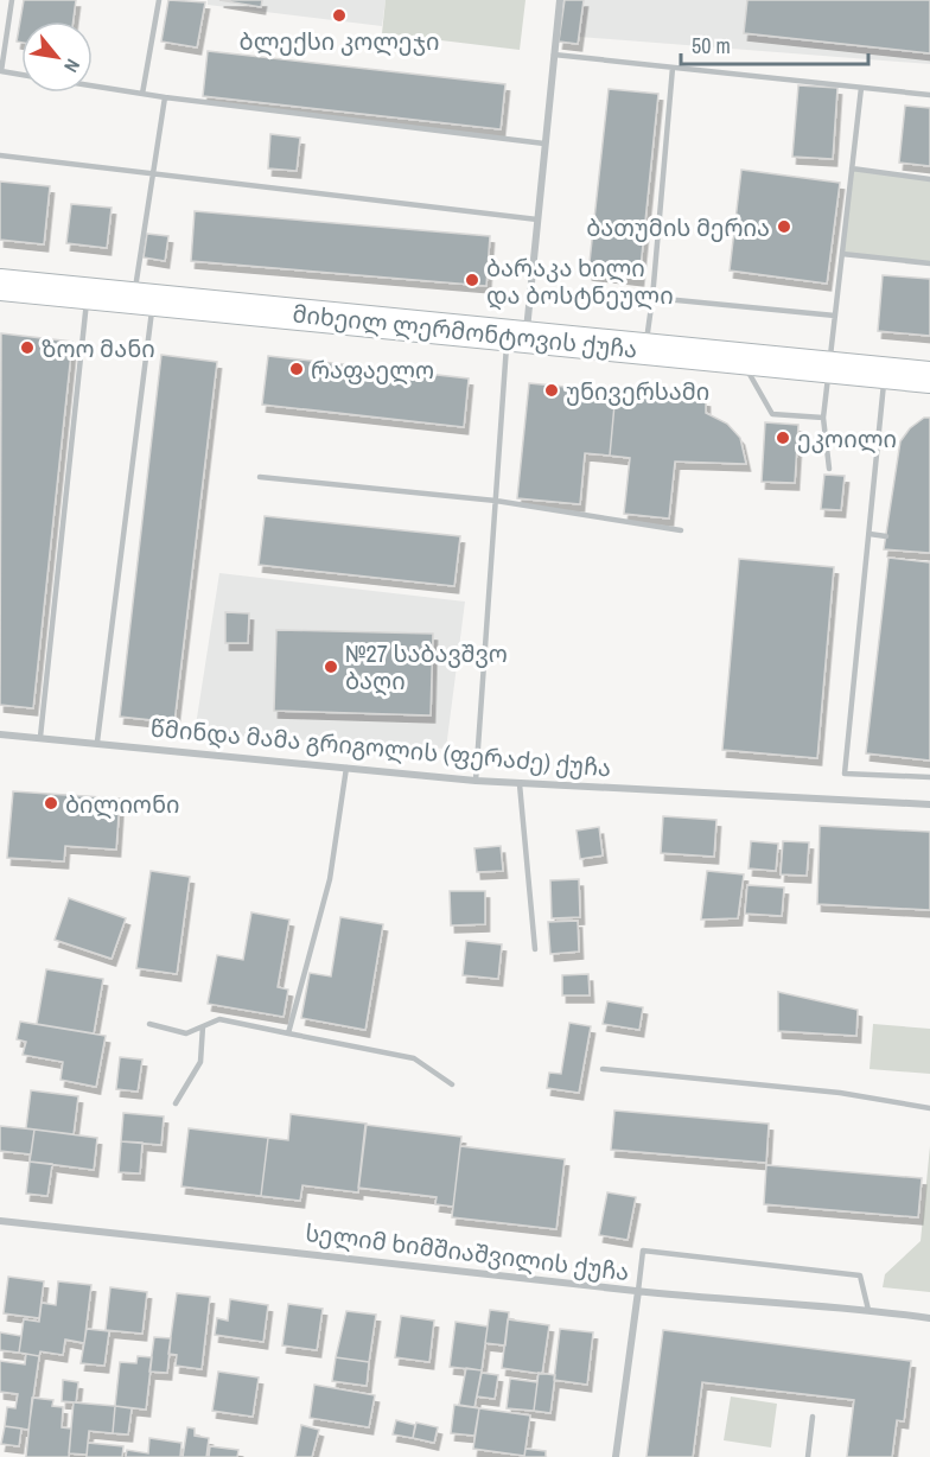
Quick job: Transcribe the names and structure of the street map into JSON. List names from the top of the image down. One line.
{"streets":{"street":["მიხეილ ლერმონტოვის ქუჩა","წმინდა მამა გრიგოლის (ფერაძე) ქუჩა","სელიმ ხიმშიაშვილის ქუჩა"]},"places":["ბლექსი კოლეჯი","ბათუმის მერია","ბარაკა ხილი და ბოსტნეული","ზოო მანი","რაფაელო","უნივერსამი","ეკოილი","№27 საბავშვო ბაღი","ბილიონი"],"scale_bar":"50 m","north":"bottom right"}
